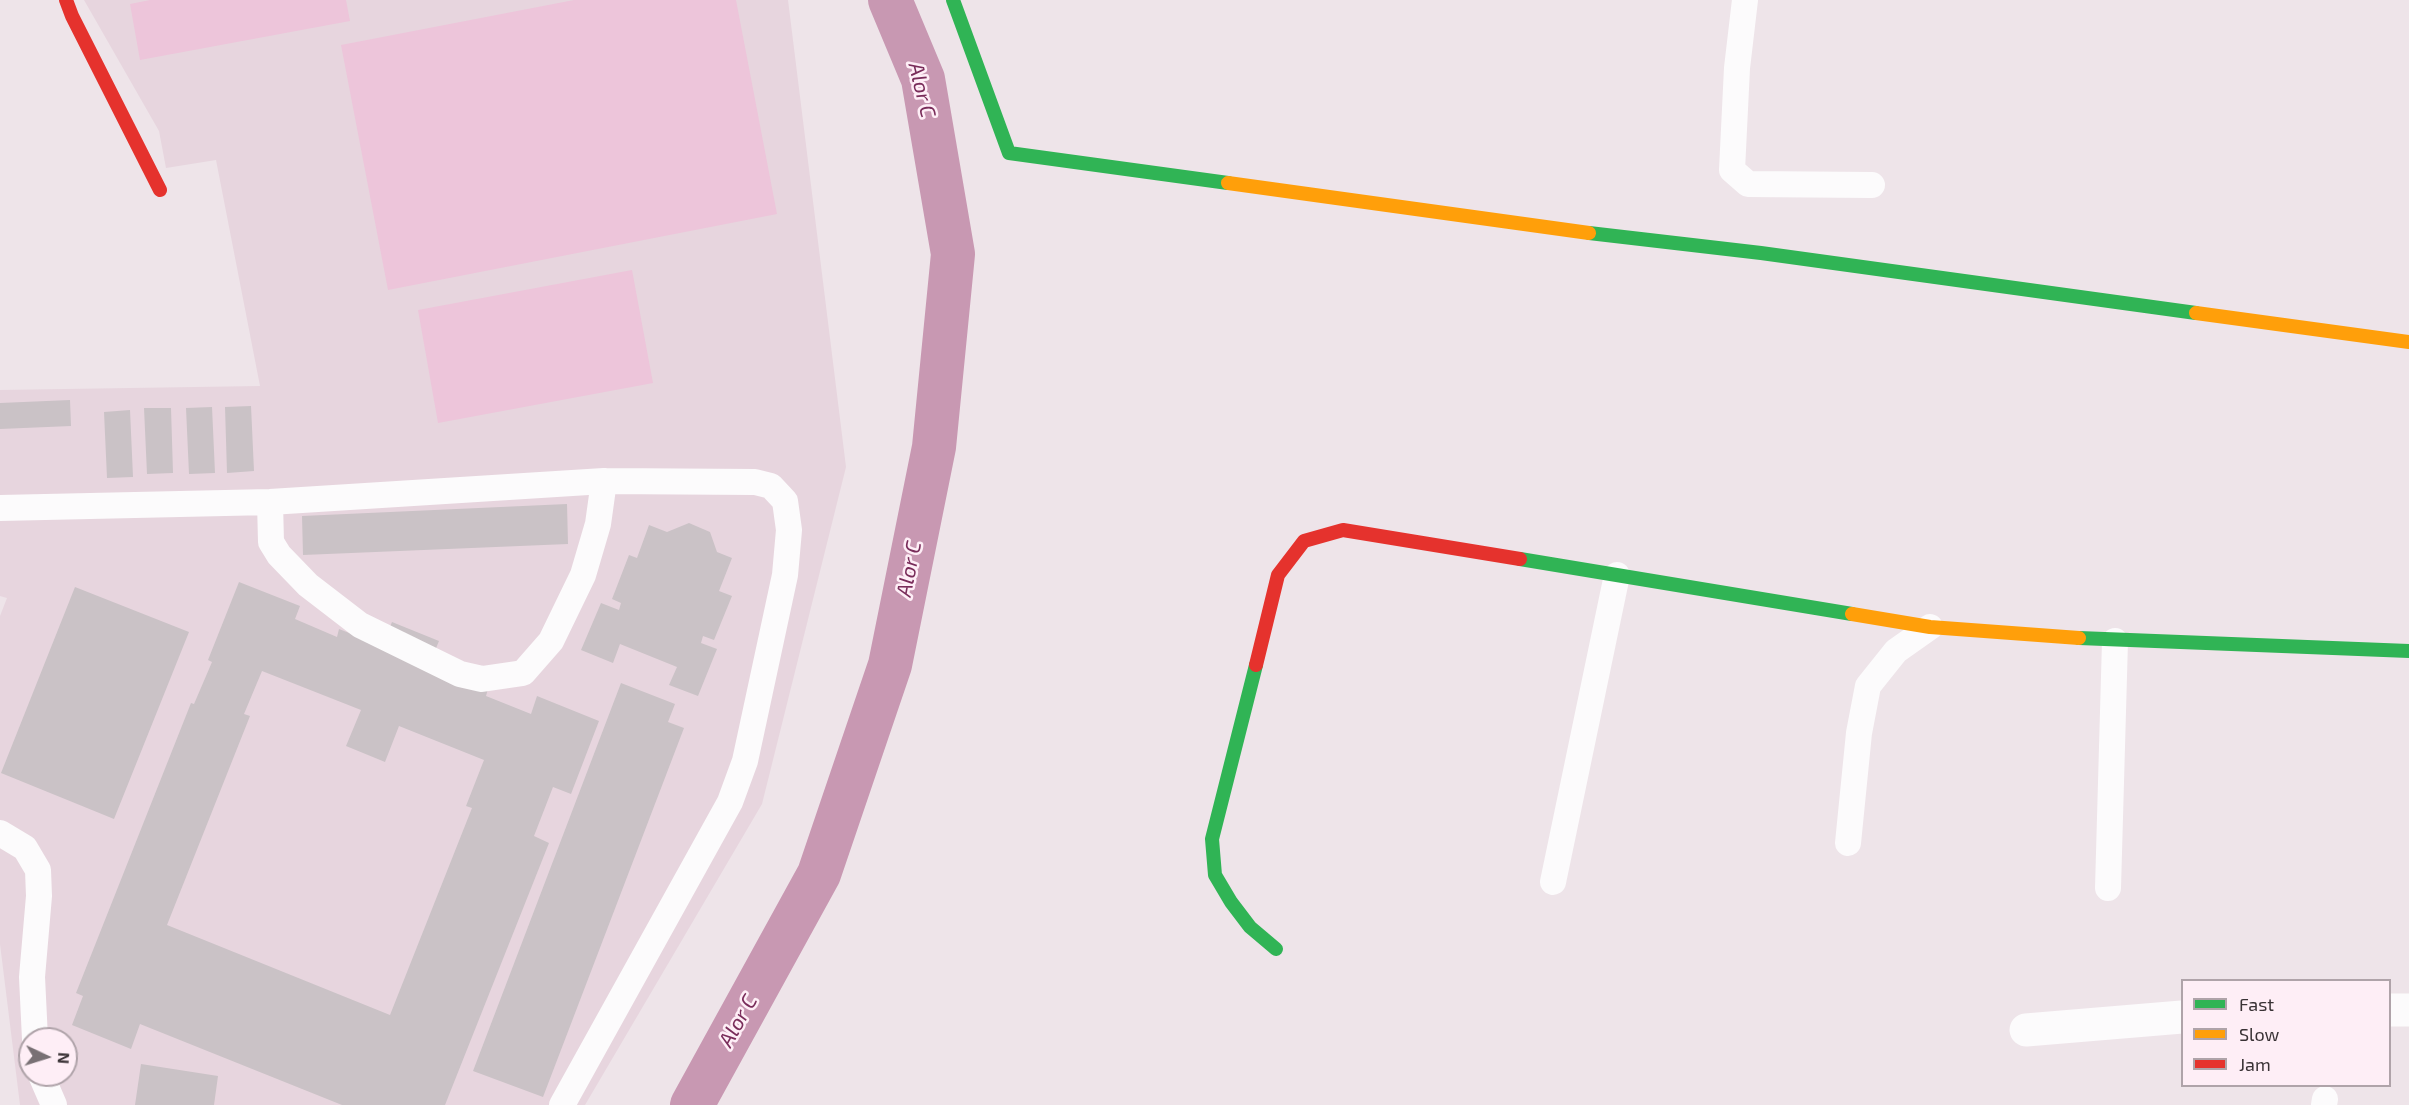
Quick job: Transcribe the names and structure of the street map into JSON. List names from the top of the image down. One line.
{"water":["Alor C"],"legend":["Fast","Slow","Jam"],"north":"right"}
